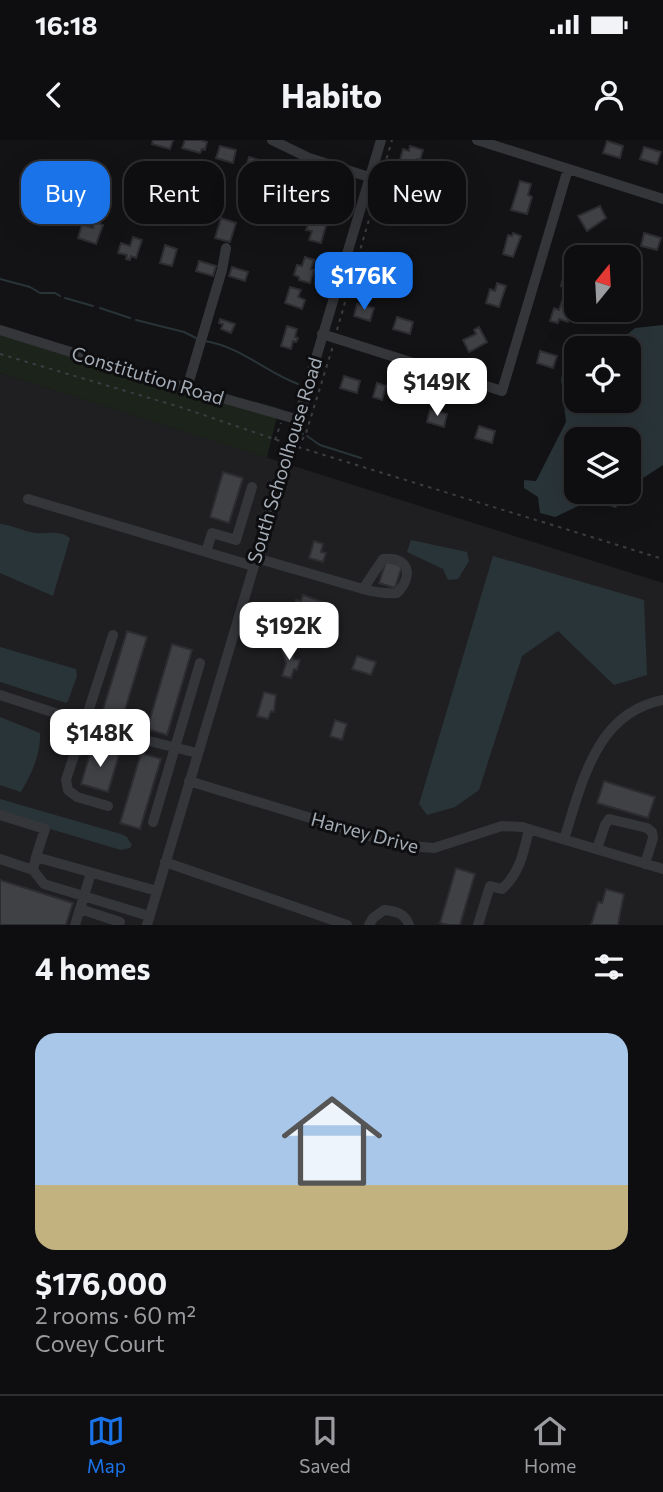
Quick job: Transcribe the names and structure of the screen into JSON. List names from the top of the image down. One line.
{"streets":{"street":["Constitution Road","South Schoolhouse Road","Harvey Drive"]},"crossings":[["Constitution Road","South Schoolhouse Road"],["South Schoolhouse Road","Harvey Drive"]],"north":"top","page":{"status":"16:18","header":"Habito","chip":["Buy","Rent","Filters","New"],"price":["$176K","$149K","$192K","$148K"],"heading":"4 homes","list":[{"name":"$176,000","note":"2 rooms · 60 m² · Covey Court"}],"tabs":["Map","Saved","Home"]}}
